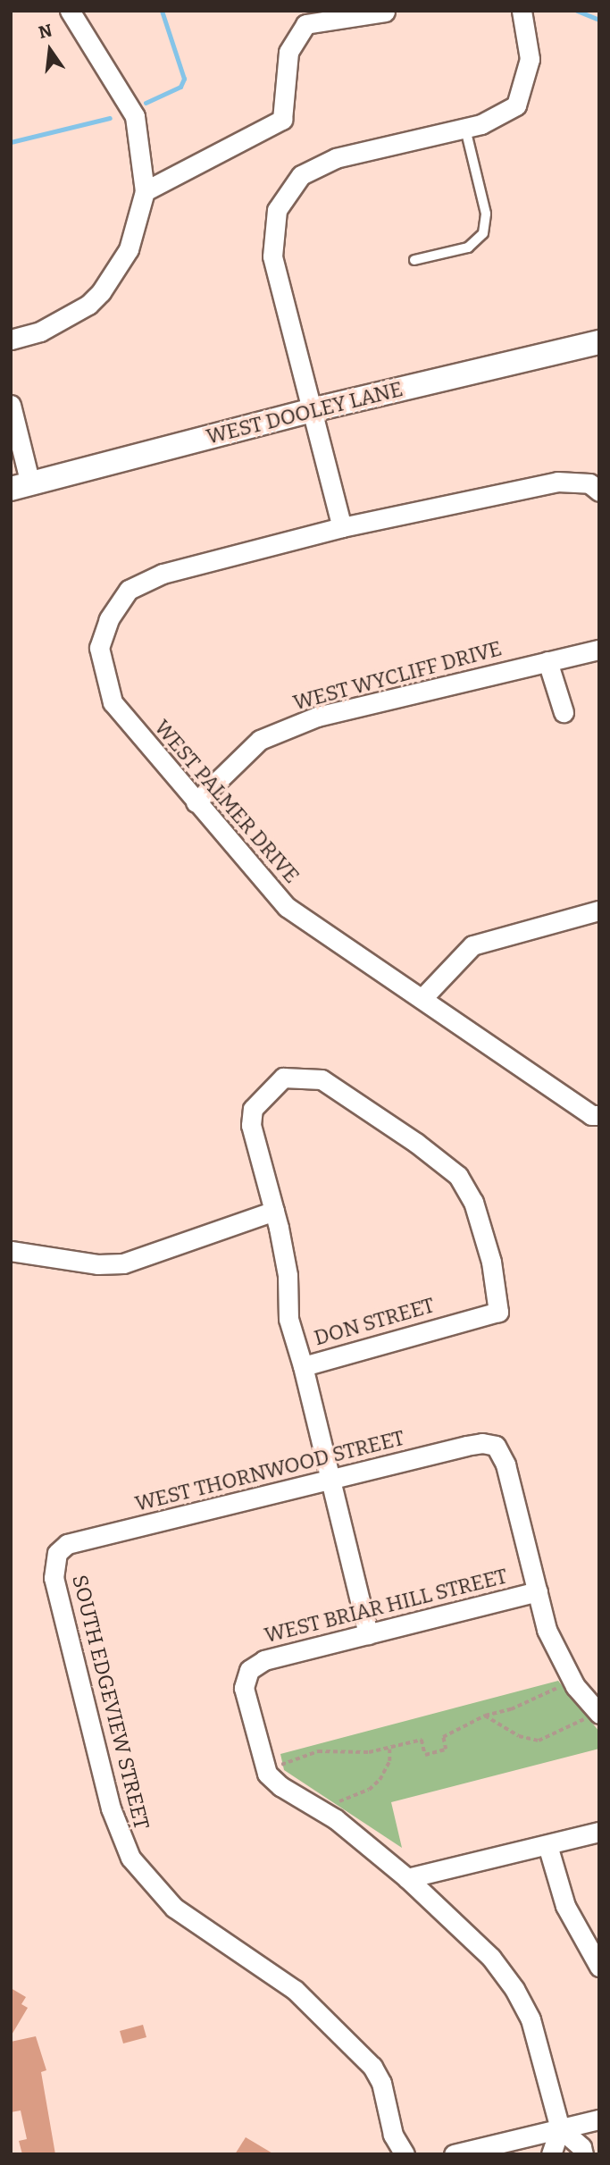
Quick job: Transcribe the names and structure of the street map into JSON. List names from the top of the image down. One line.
{"streets":{"street":["WEST DOOLEY LANE","WEST WYCLIFF DRIVE","WEST PALMER DRIVE","DON STREET","WEST THORNWOOD STREET","WEST BRIAR HILL STREET","SOUTH EDGEVIEW STREET"]},"crossings":[["WEST WYCLIFF DRIVE","WEST PALMER DRIVE"],["WEST THORNWOOD STREET","WEST BRIAR HILL STREET"],["WEST THORNWOOD STREET","SOUTH EDGEVIEW STREET"]],"north":"top"}
